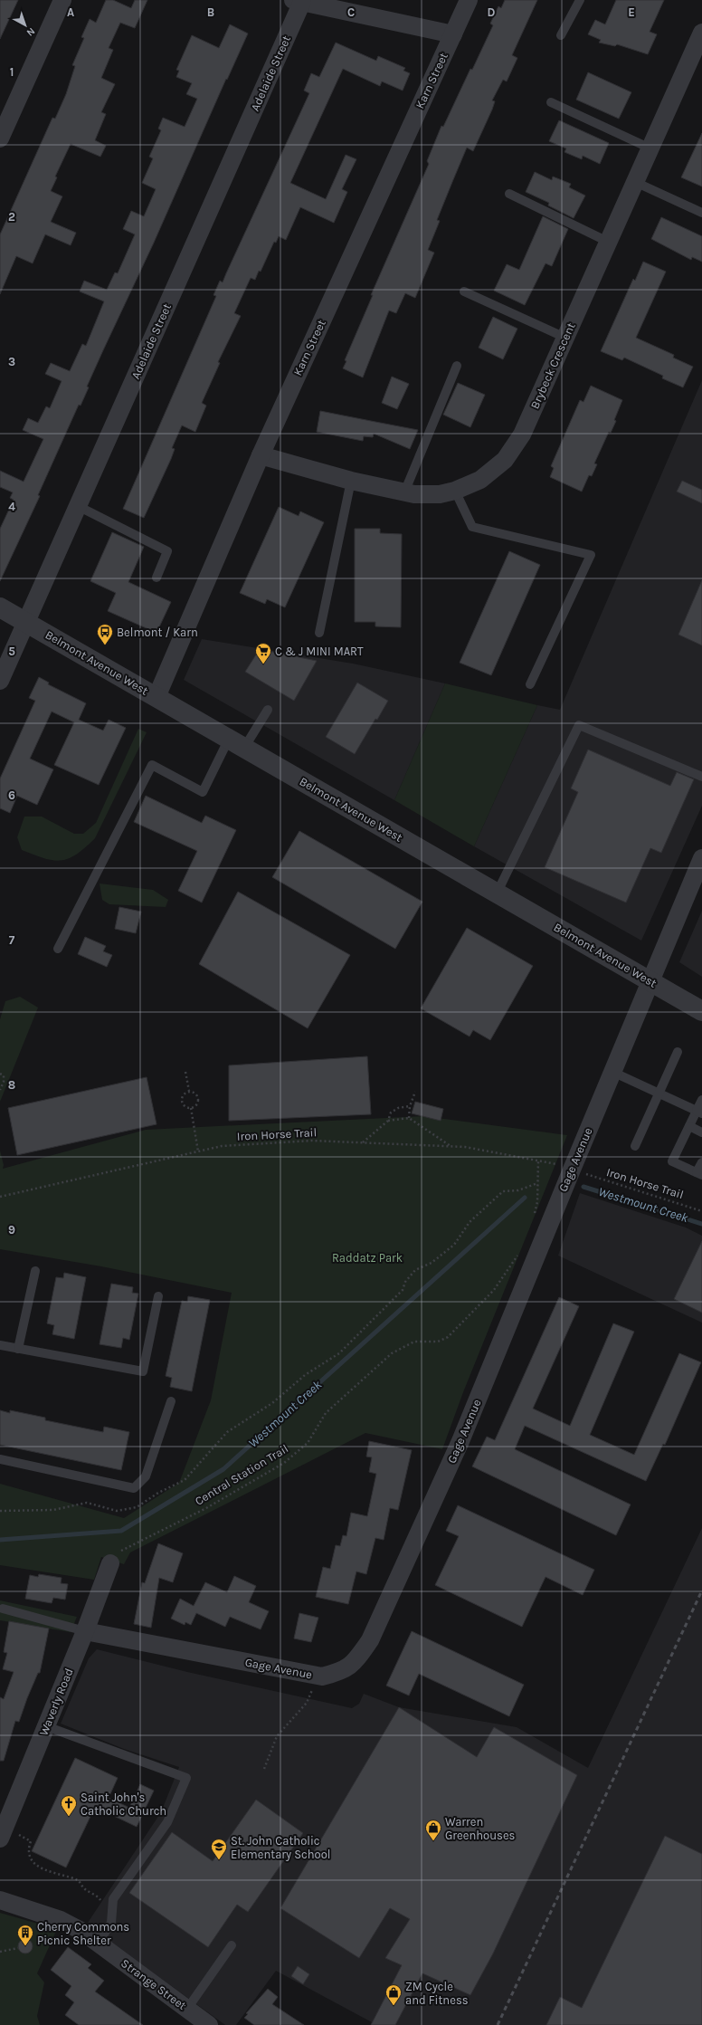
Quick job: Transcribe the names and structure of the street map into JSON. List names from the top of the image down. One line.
{"streets":{"street":["Adelaide Street","Karn Street","Brybeck Crescent","Belmont Avenue West","Gage Avenue","Waverly Road","Strange Street"],"path":["Iron Horse Trail","Central Station Trail"]},"crossings":[["Adelaide Street","Belmont Avenue West"],["Karn Street","Brybeck Crescent"],["Karn Street","Belmont Avenue West"],["Belmont Avenue West","Gage Avenue"],["Gage Avenue","Waverly Road"],["Central Station Trail","Waverly Road"]],"water":["Westmount Creek"],"parks":["Raddatz Park"],"places":{"bus stop":["Belmont / Karn"],"supermarket":["C & J MINI MART"],"church":["Saint John's Catholic Church"],"shop":["Warren Greenhouses","ZM Cycle and Fitness"],"school or university":["St. John Catholic Elementary School"],"building":["Cherry Commons Picnic Shelter"]},"north":"bottom right","grid":{"columns":["A","B","C","D","E"],"rows":["1","2","3","4","5","6","7","8","9"]}}
